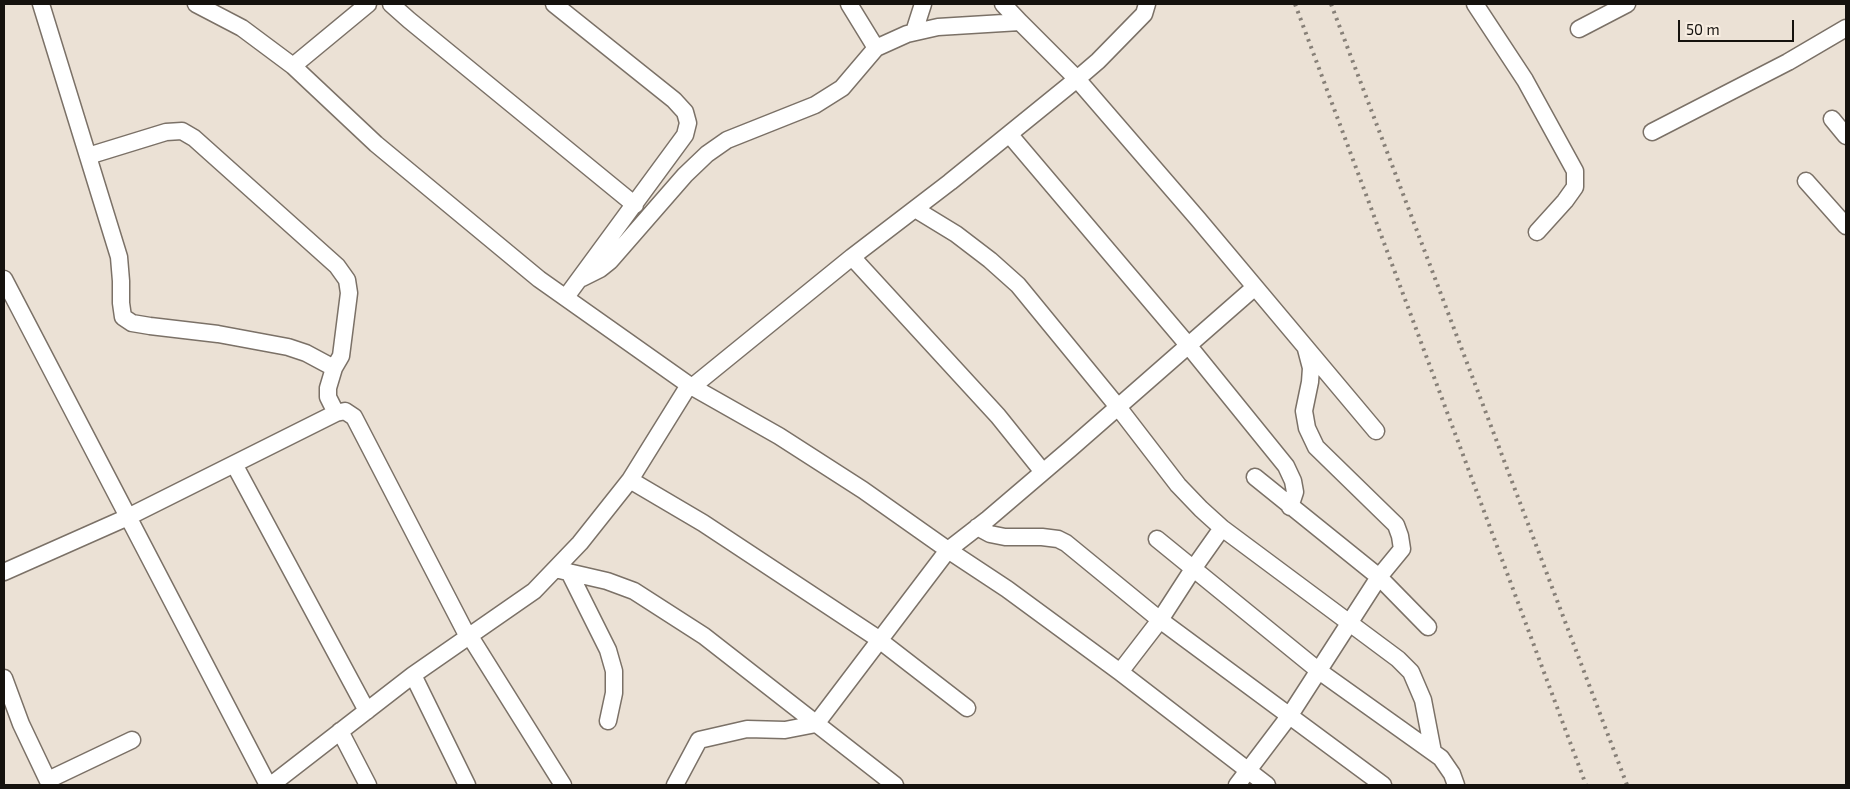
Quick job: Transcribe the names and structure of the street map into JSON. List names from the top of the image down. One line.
{"scale_bar":"50 m"}
